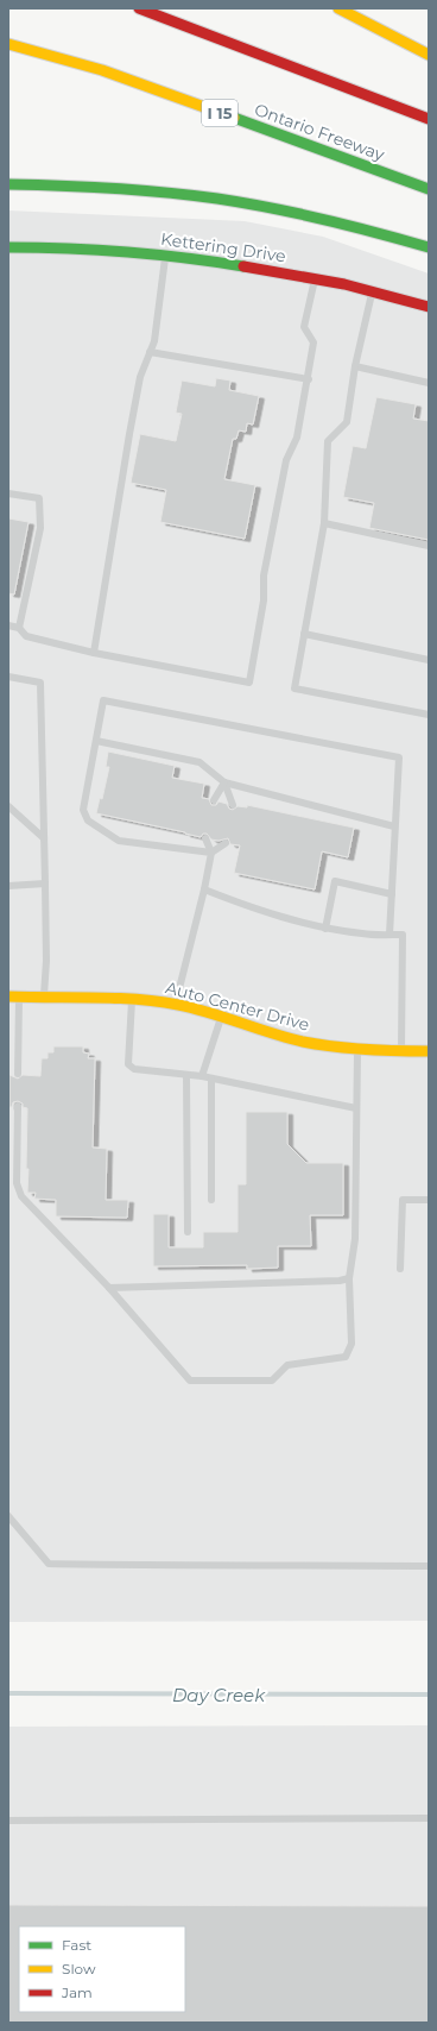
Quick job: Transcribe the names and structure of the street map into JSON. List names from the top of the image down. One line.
{"streets":{"main road":["I 15","Ontario Freeway","Kettering Drive","Auto Center Drive"]},"water":["Day Creek"],"legend":["Fast","Slow","Jam"]}
